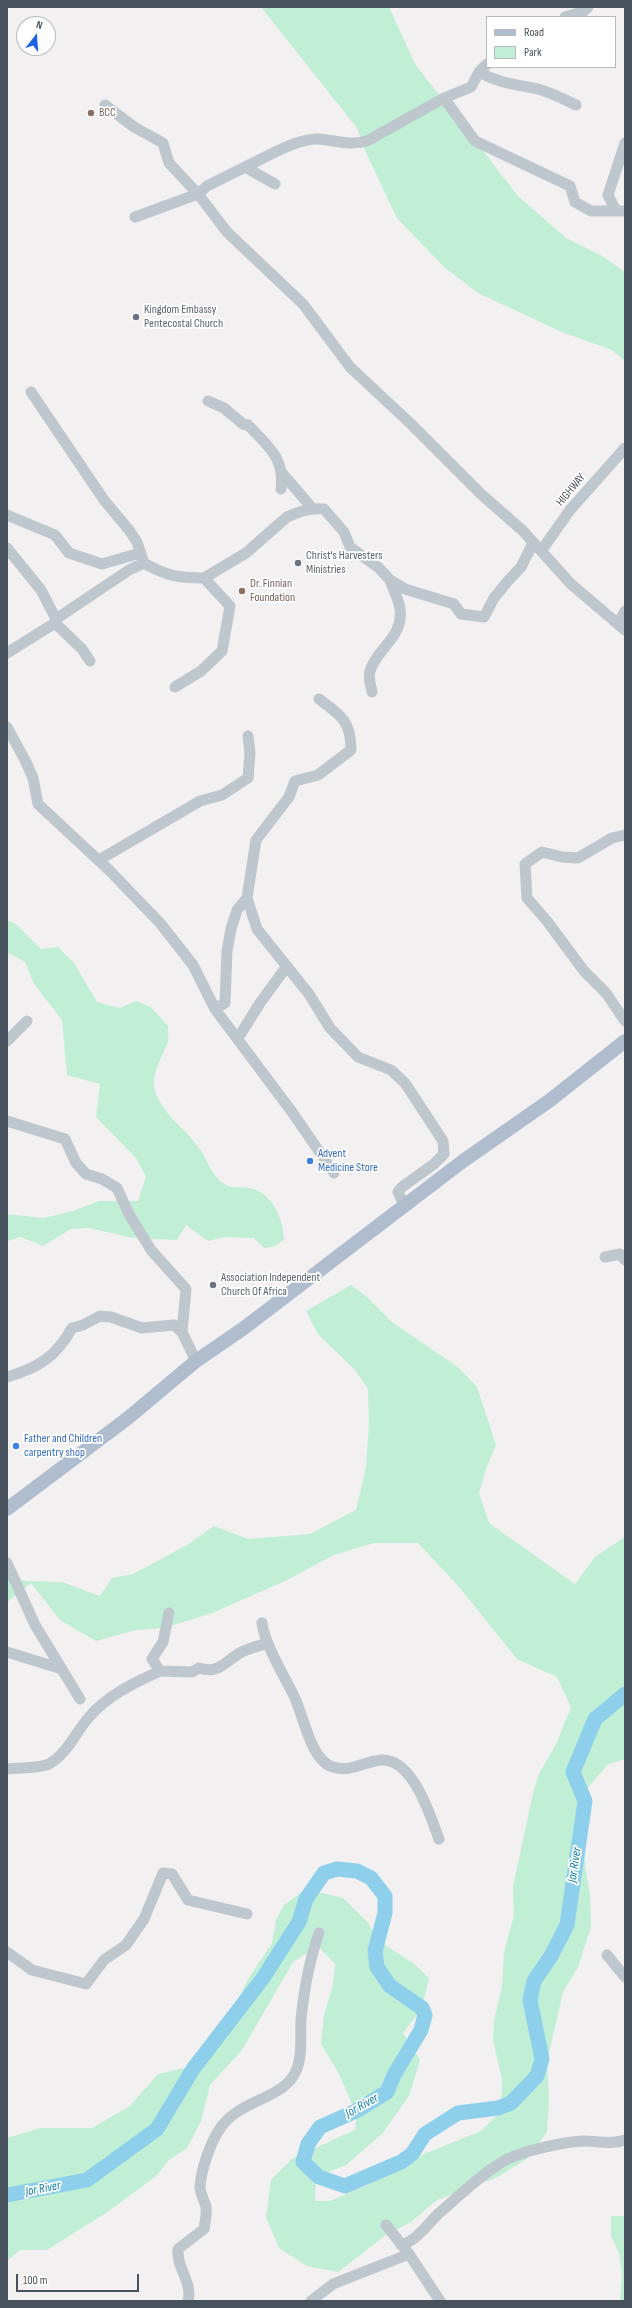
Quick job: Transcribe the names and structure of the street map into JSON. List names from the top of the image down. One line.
{"streets":{"street":["HIGHWAY"]},"water":["Jor River"],"places":["BCC","Kingdom Embassy Pentecostal Church","Christ's Harvesters Ministries","Dr. Finnian Foundation","Advent Medicine Store","Association Independent Church Of Africa","Father and Children carpentry shop"],"legend":["Road","Park"],"scale_bar":"100 m","north":"top"}
